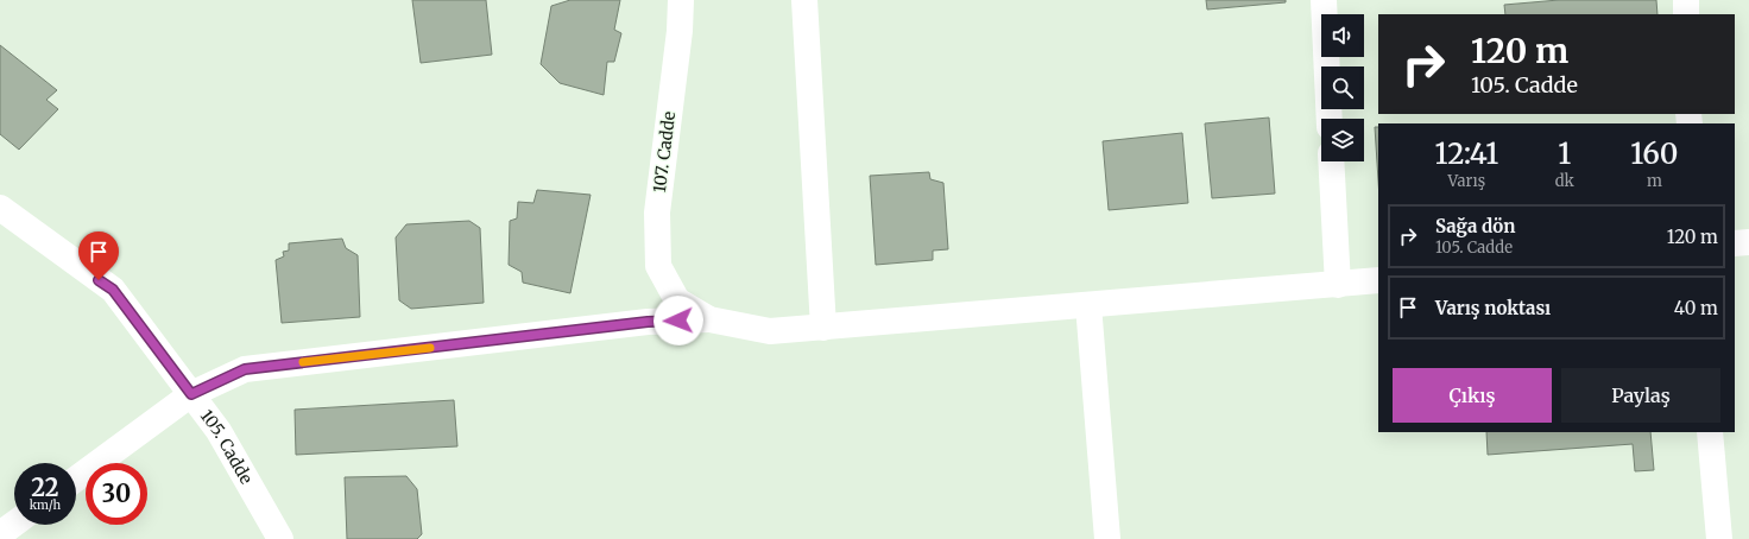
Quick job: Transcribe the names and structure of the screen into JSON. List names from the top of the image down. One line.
{"streets":{"street":["107. Cadde","105. Cadde"]},"page":{"turn":["120 m","105. Cadde"],"eta":["12:41","Varış","1","dk","160","m"],"list":[{"name":"Sağa dön","note":"105. Cadde","value":"120 m"},{"name":"Varış noktası","value":"40 m"}],"buttons":["Çıkış","Paylaş"],"speed":"22 km/h","limit":"30"}}
